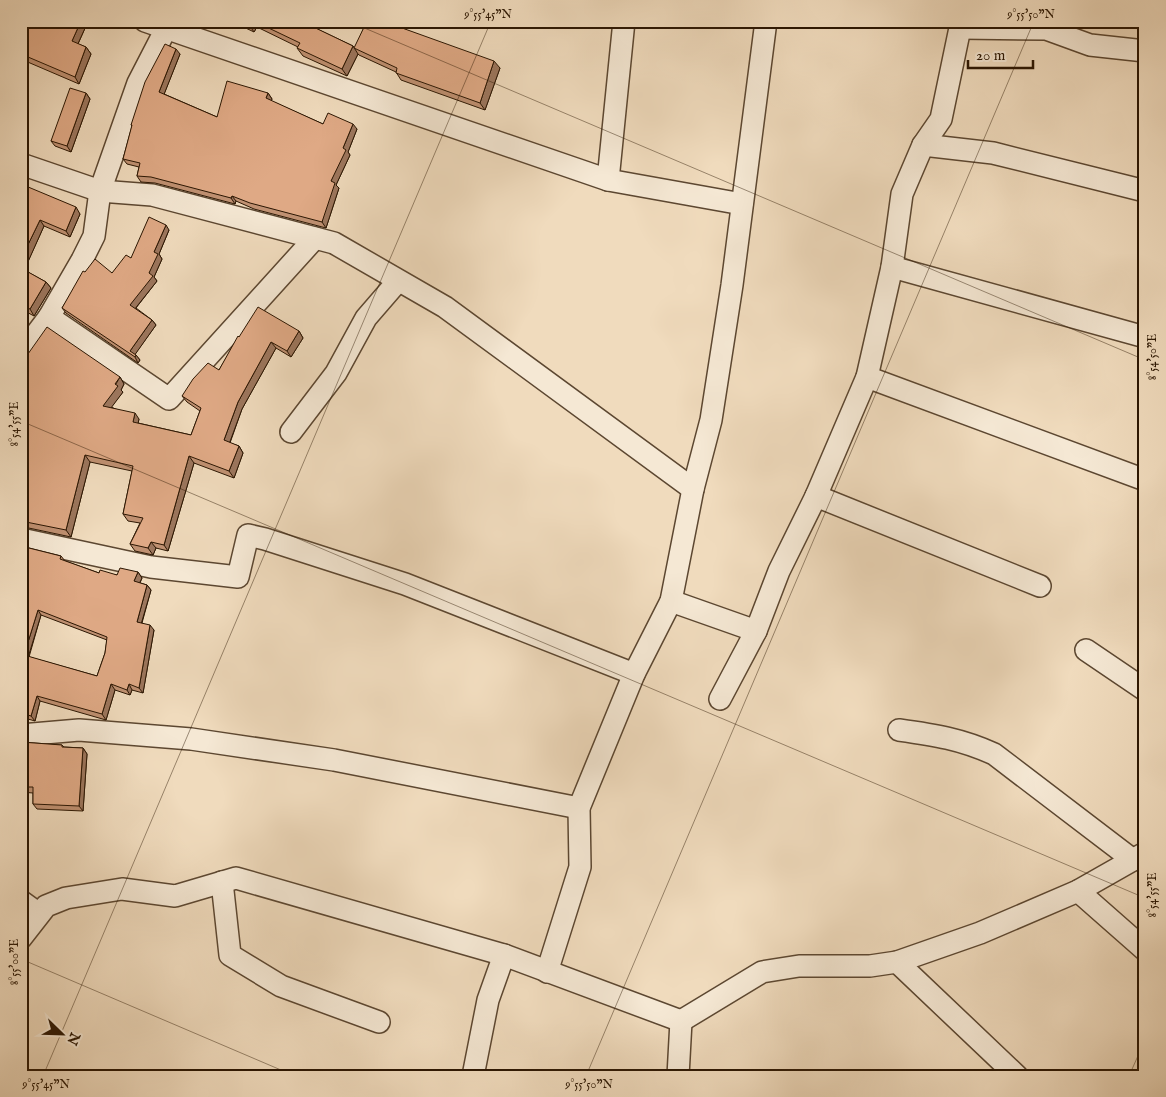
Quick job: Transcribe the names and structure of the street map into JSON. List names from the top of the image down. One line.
{"scale_bar":"20 m","north":"bottom right","coordinates":["9°55'45\"N","9°55'50\"N","8°54'50\"E","8°54'55\"E","8°55'00\"E"]}
